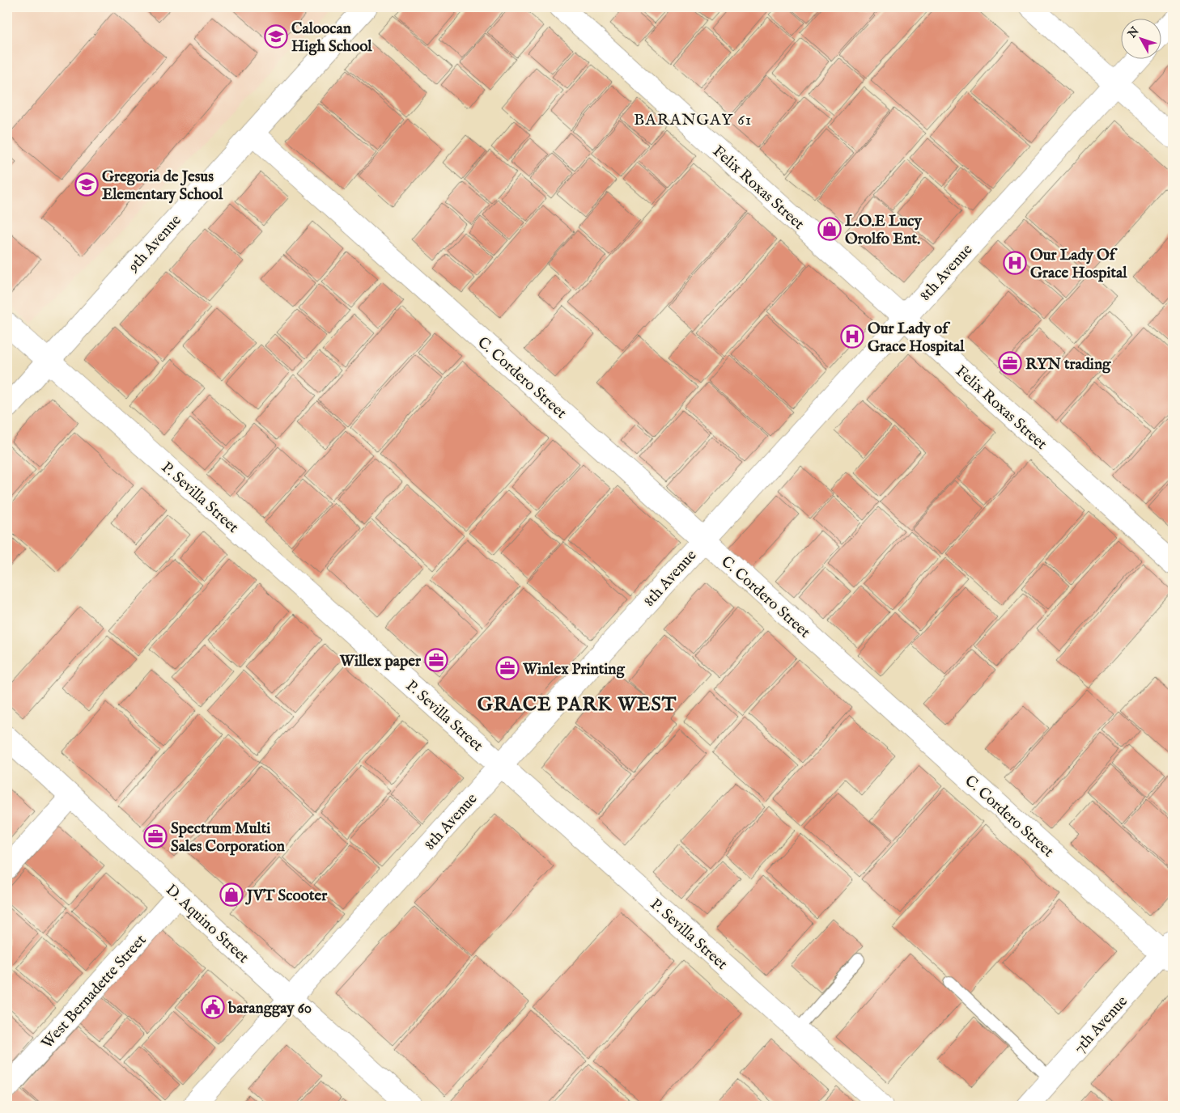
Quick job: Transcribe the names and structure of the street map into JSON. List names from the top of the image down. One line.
{"streets":{"street":["Felix Roxas Street","9th Avenue","8th Avenue","C. Cordero Street","P. Sevilla Street","D. Aquino Street","West Bernadette Street","7th Avenue"]},"crossings":[["Felix Roxas Street","8th Avenue"],["9th Avenue","C. Cordero Street"],["9th Avenue","P. Sevilla Street"],["8th Avenue","C. Cordero Street"],["8th Avenue","P. Sevilla Street"],["8th Avenue","D. Aquino Street"],["C. Cordero Street","7th Avenue"],["D. Aquino Street","West Bernadette Street"]],"districts":["BARANGAY 61","GRACE PARK WEST"],"places":{"school or university":["Caloocan High School","Gregoria de Jesus Elementary School"],"shop":["L.O.E Lucy Orolfo Ent.","JVT Scooter"],"hospital":["Our Lady Of Grace Hospital","Our Lady of Grace Hospital"],"office":["RYN trading","Willex paper","Winlex Printing","Spectrum Multi Sales Corporation"],"public building":["baranggay 60"]},"north":"top left"}
